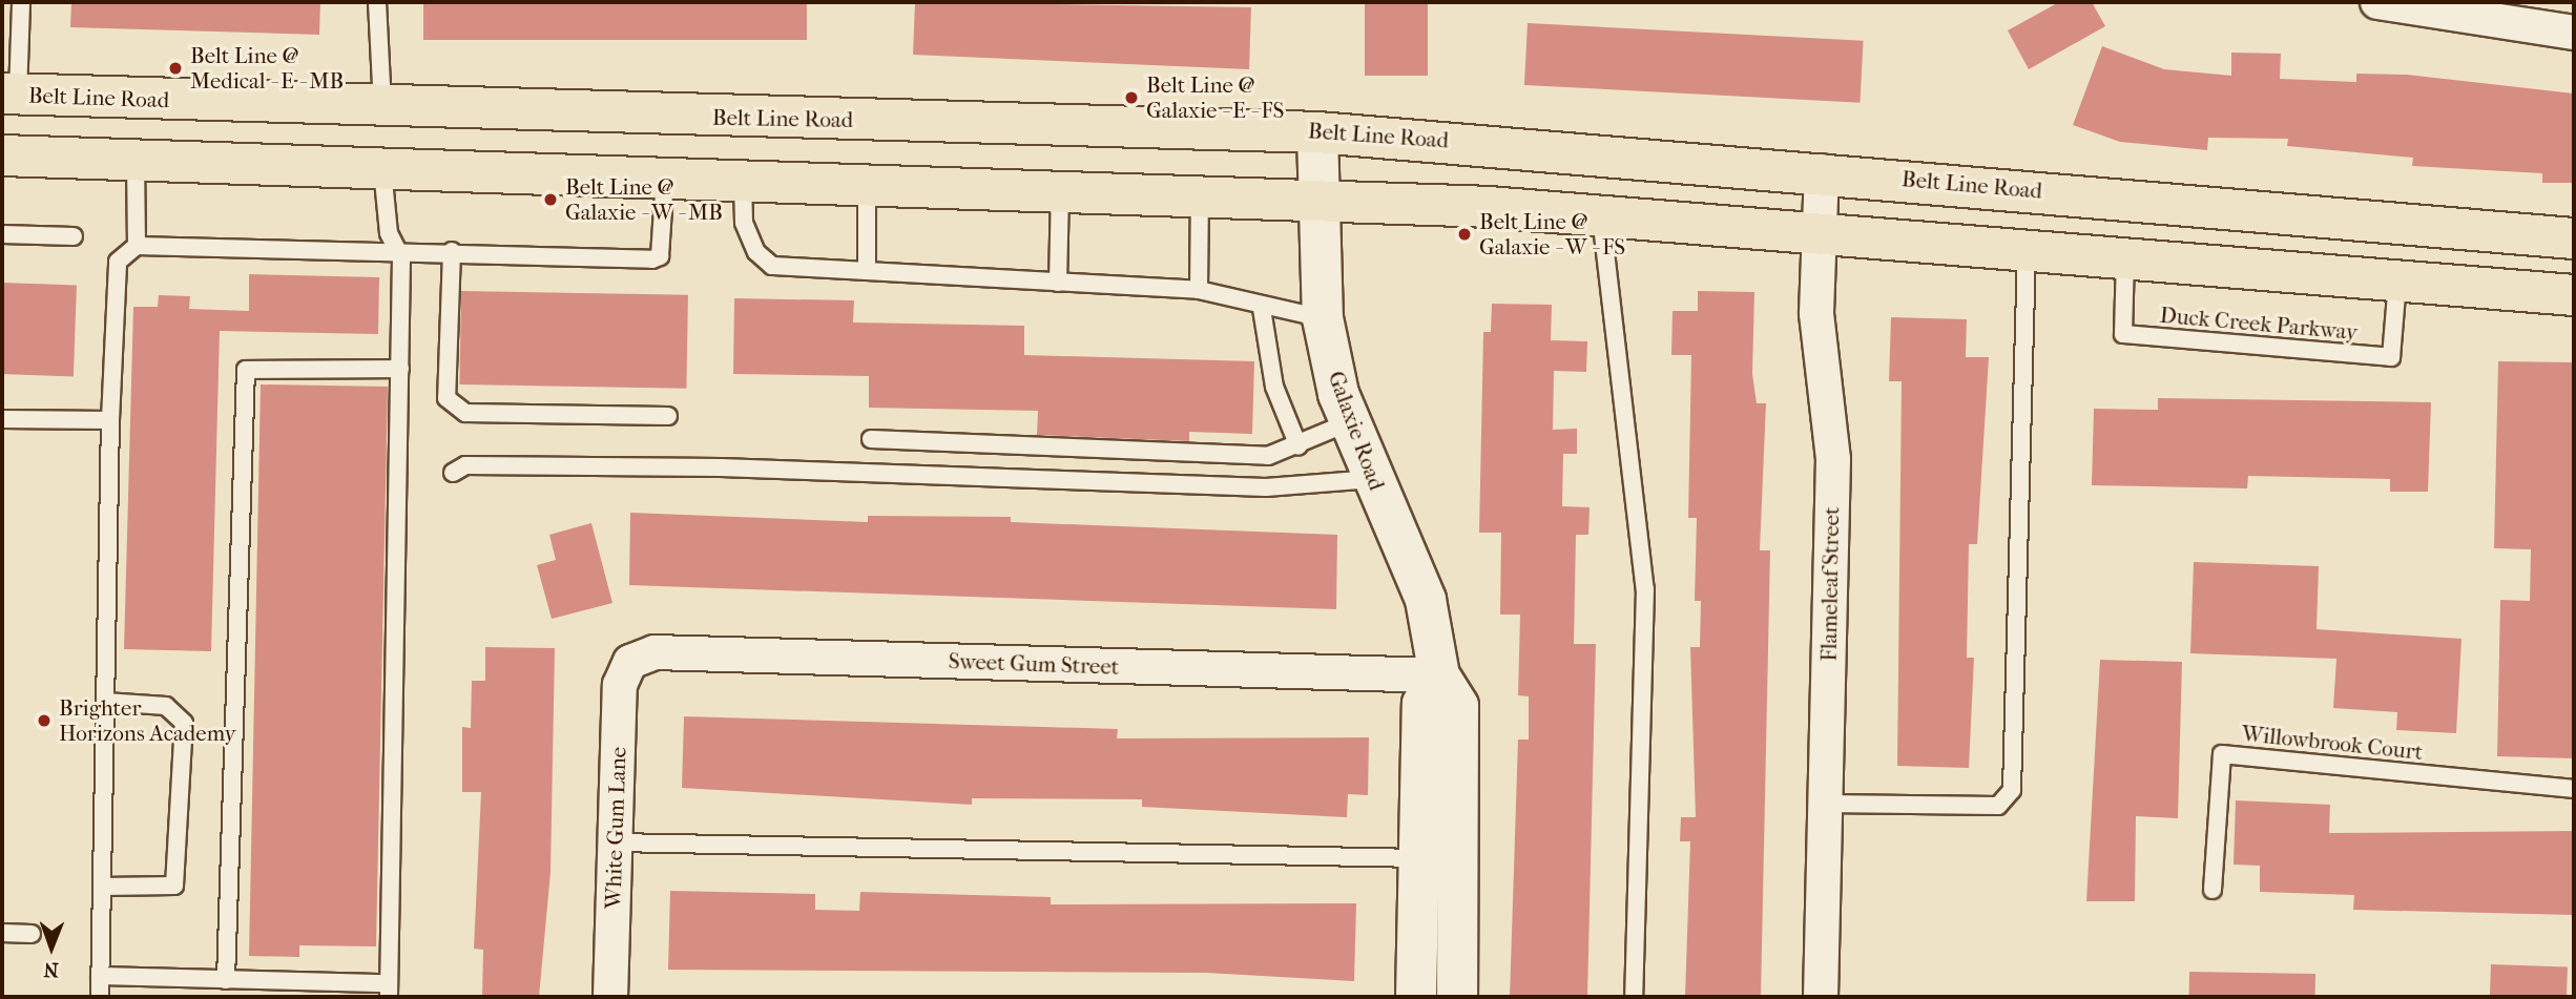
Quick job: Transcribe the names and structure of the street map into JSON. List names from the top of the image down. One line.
{"streets":{"main road":["Belt Line Road"],"street":["Galaxie Road","Flameleaf Street","Sweet Gum Street","White Gum Lane"],"lane":["Duck Creek Parkway","Willowbrook Court"]},"crossings":[["Belt Line Road","Galaxie Road"],["Belt Line Road","Flameleaf Street"],["Galaxie Road","Sweet Gum Street"],["Sweet Gum Street","White Gum Lane"]],"places":["Belt Line @ Medical - E - MB","Belt Line @ Galaxie - E - FS","Belt Line @ Galaxie - W - MB","Belt Line @ Galaxie - W - FS","Brighter Horizons Academy"],"north":"bottom"}
